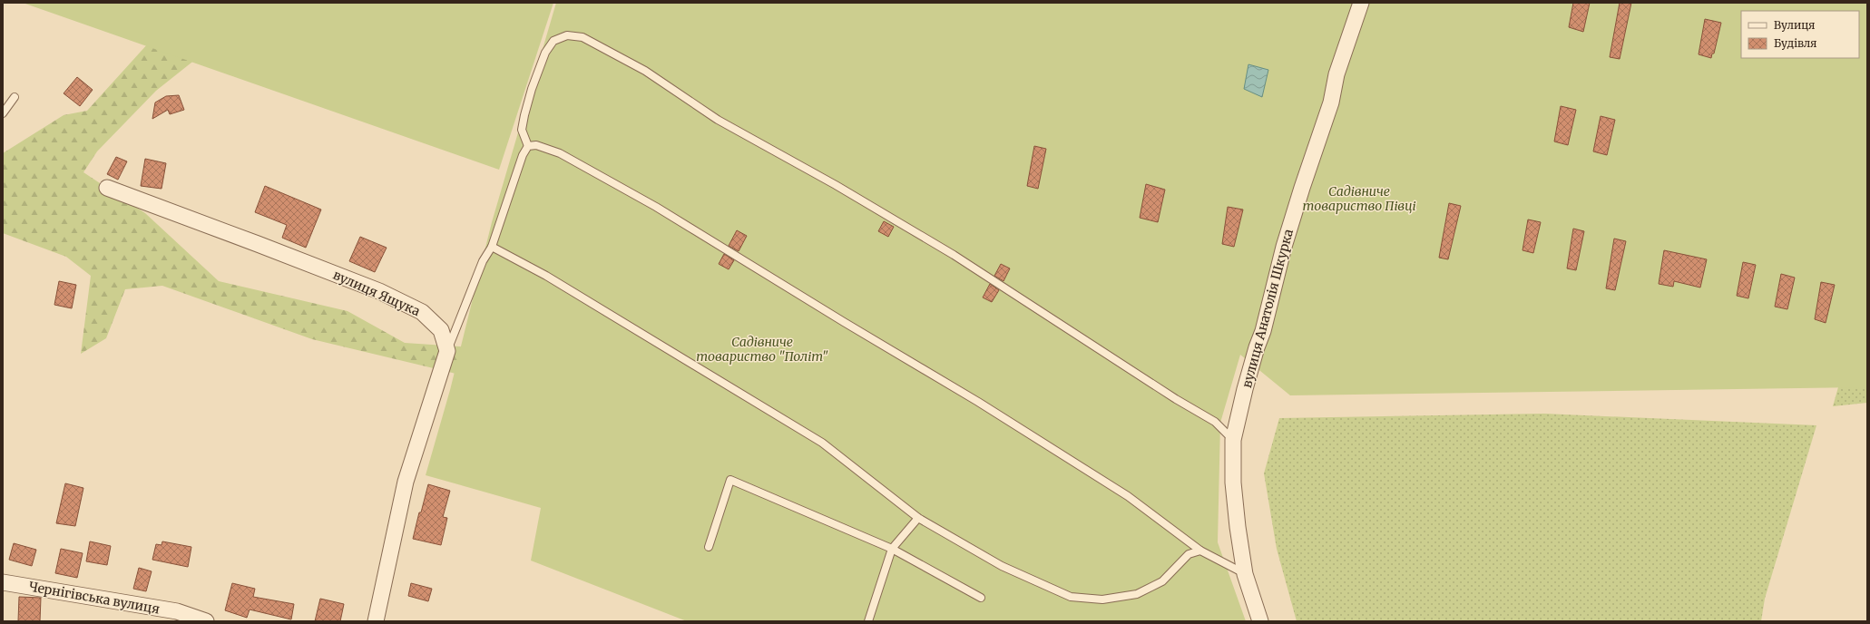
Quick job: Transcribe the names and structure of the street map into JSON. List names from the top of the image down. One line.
{"streets":{"street":["вулиця Ящука","вулиця Анатолія Шкурка","Чернігівська вулиця"]},"parks":["Садівниче товариство Півці","Садівниче товариство \"Політ\""],"legend":["Вулиця","Будівля"]}
